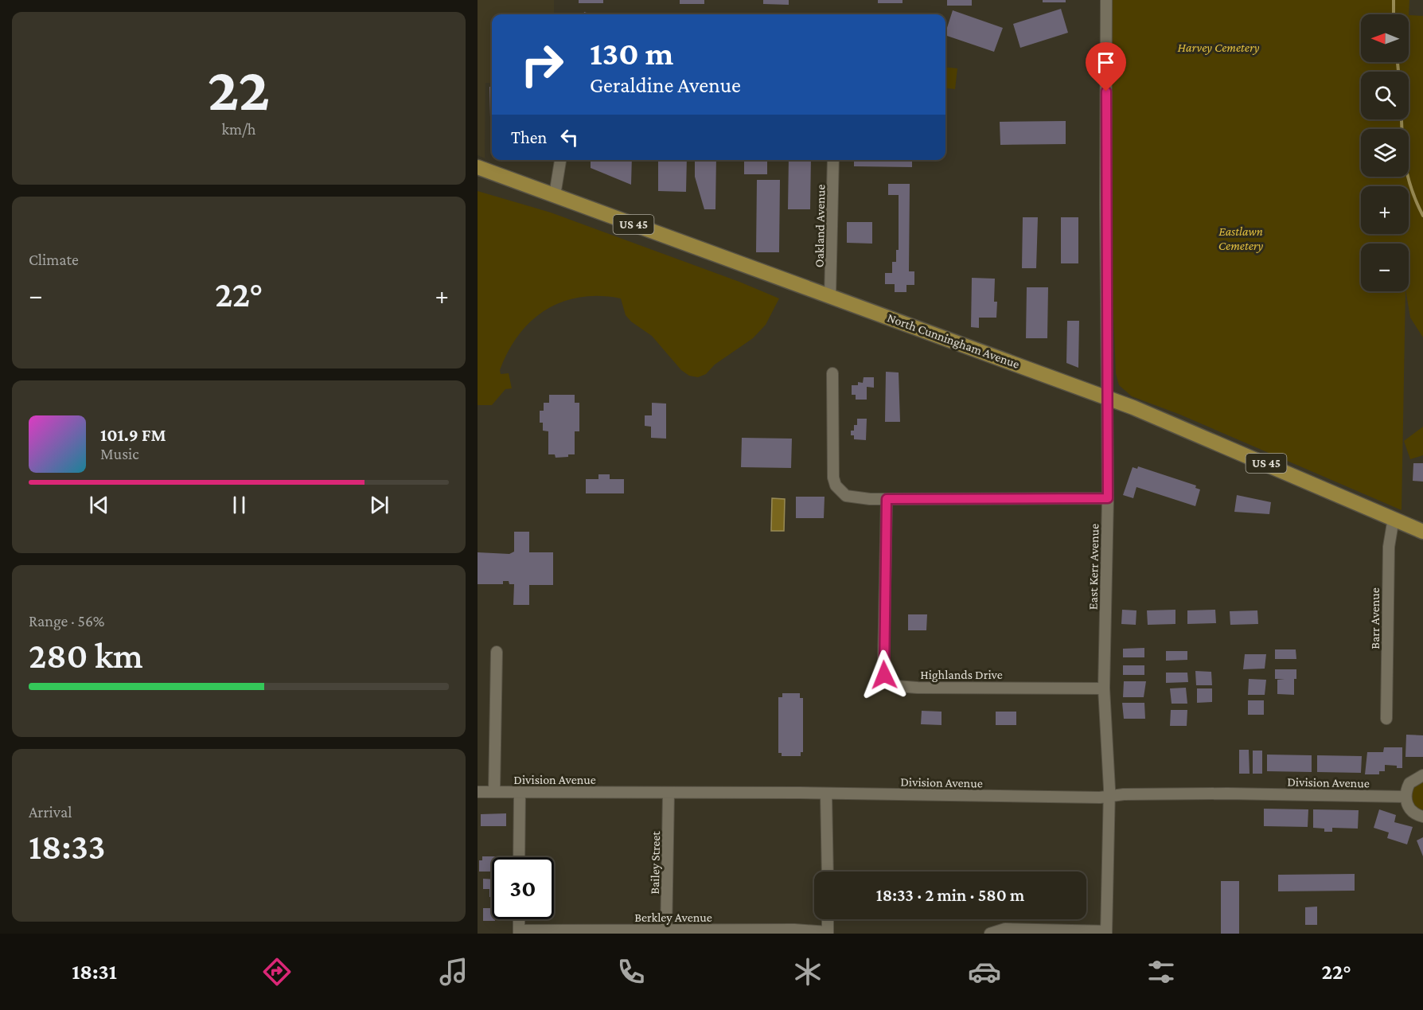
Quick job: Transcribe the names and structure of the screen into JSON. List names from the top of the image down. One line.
{"streets":{"main road":["US 45","North Cunningham Avenue"],"street":["Oakland Avenue","East Kerr Avenue","Barr Avenue","Highlands Drive","Division Avenue","Bailey Street","Berkley Avenue"]},"crossings":[["Oakland Avenue","North Cunningham Avenue"],["North Cunningham Avenue","East Kerr Avenue"],["North Cunningham Avenue","Barr Avenue"],["East Kerr Avenue","Highlands Drive"],["East Kerr Avenue","Division Avenue"],["Division Avenue","Bailey Street"],["Bailey Street","Berkley Avenue"]],"parks":["Harvey Cemetery","Eastlawn Cemetery"],"north":"left","page":{"tile":[["22","km/h"],"Climate",["Range · 56%","280 km"],["Arrival","18:33"]],"map_buttons":["+","−"],"turn":["130 m","Geraldine Avenue"],"then":"Then","heat":["−","22°","+"],"song":["101.9 FM","Music"],"limit":"30","trip":"18:33 · 2 min · 580 m","tabs":["18:31","22°"]}}
